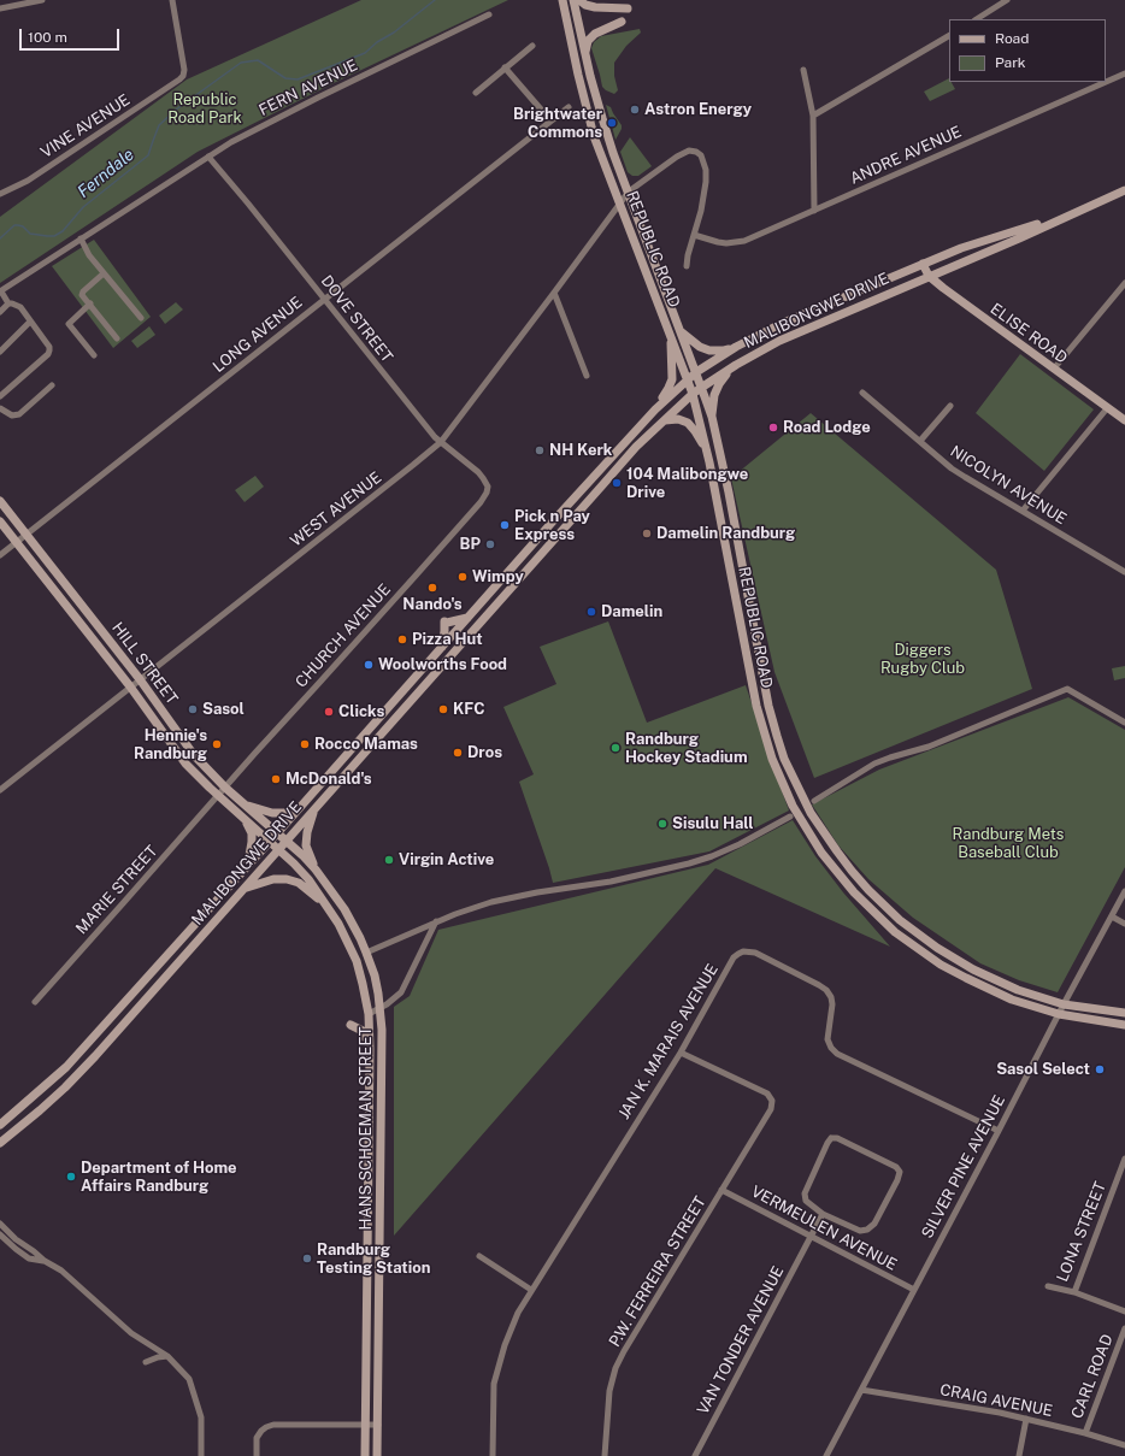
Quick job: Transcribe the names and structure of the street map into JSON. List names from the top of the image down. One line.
{"streets":{"main road":["REPUBLIC ROAD","MALIBONGWE DRIVE","ELISE ROAD","HILL STREET","HANS SCHOEMAN STREET"],"street":["FERN AVENUE","VINE AVENUE","ANDRE AVENUE","DOVE STREET","LONG AVENUE","NICOLYN AVENUE","WEST AVENUE","CHURCH AVENUE","MARIE STREET","JAN K. MARAIS AVENUE","SILVER PINE AVENUE","VERMEULEN AVENUE","LONA STREET","P.W. FERREIRA STREET","VAN TONDER AVENUE","CARL ROAD","CRAIG AVENUE"]},"crossings":[["FERN AVENUE","DOVE STREET"],["REPUBLIC ROAD","MALIBONGWE DRIVE"],["REPUBLIC ROAD","WEST AVENUE"],["REPUBLIC ROAD","SILVER PINE AVENUE"],["MALIBONGWE DRIVE","ELISE ROAD"],["MALIBONGWE DRIVE","HILL STREET"],["MALIBONGWE DRIVE","HANS SCHOEMAN STREET"],["DOVE STREET","LONG AVENUE"],["DOVE STREET","WEST AVENUE"],["DOVE STREET","CHURCH AVENUE"],["LONG AVENUE","HILL STREET"],["WEST AVENUE","HILL STREET"],["CHURCH AVENUE","HILL STREET"],["CHURCH AVENUE","MARIE STREET"],["HILL STREET","MARIE STREET"],["HILL STREET","HANS SCHOEMAN STREET"],["JAN K. MARAIS AVENUE","SILVER PINE AVENUE"],["JAN K. MARAIS AVENUE","P.W. FERREIRA STREET"],["SILVER PINE AVENUE","VERMEULEN AVENUE"],["SILVER PINE AVENUE","CRAIG AVENUE"],["VERMEULEN AVENUE","P.W. FERREIRA STREET"],["VERMEULEN AVENUE","VAN TONDER AVENUE"],["CARL ROAD","CRAIG AVENUE"]],"water":["Ferndale"],"parks":["Republic Road Park","Diggers Rugby Club","Randburg Mets Baseball Club"],"places":["Astron Energy","Brightwater Commons","Road Lodge","NH Kerk","104 Malibongwe Drive","Pick n Pay Express","Damelin Randburg","BP","Wimpy","Nando's","Damelin","Pizza Hut","Woolworths Food","Sasol","KFC","Clicks","Hennie's Randburg","Rocco Mamas","Randburg Hockey Stadium","Dros","McDonald's","Sisulu Hall","Virgin Active","Sasol Select","Department of Home Affairs Randburg","Randburg Testing Station"],"legend":["Road","Park"],"scale_bar":"100 m"}
